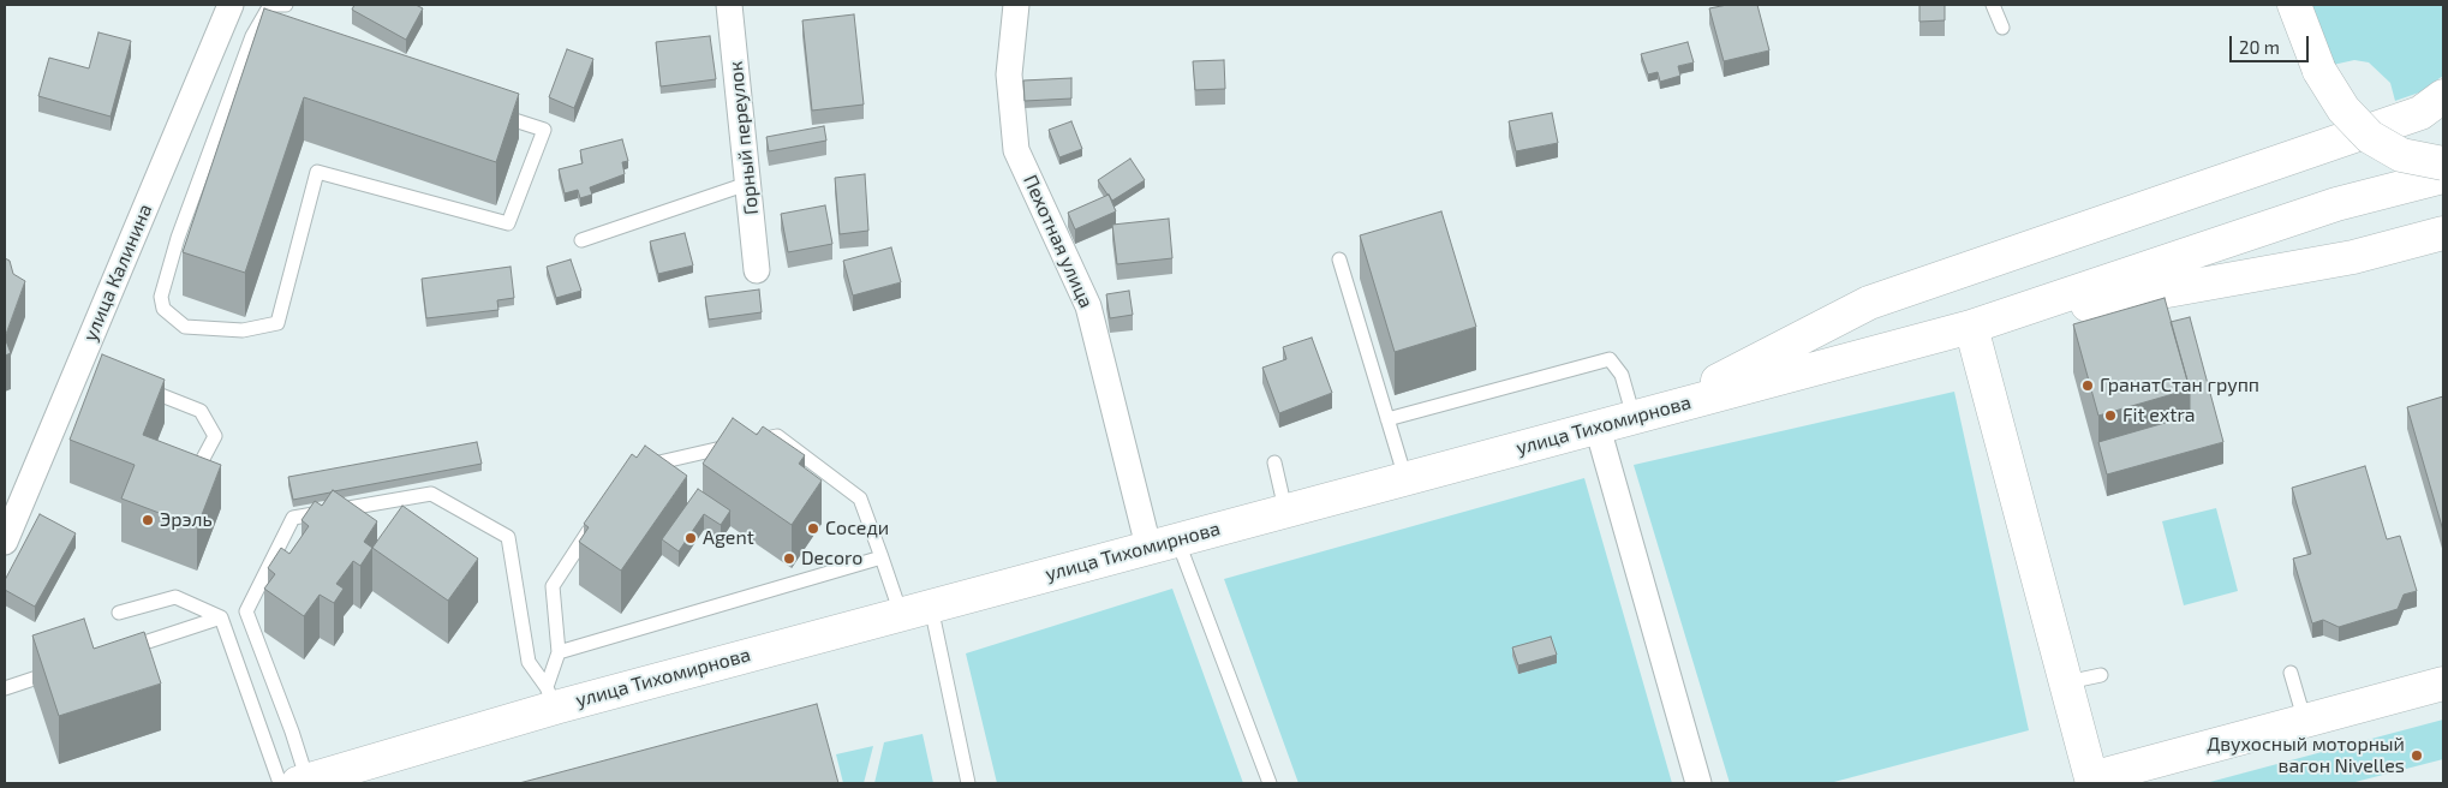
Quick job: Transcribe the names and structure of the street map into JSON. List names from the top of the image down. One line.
{"streets":{"main road":["улица Тихомирнова"],"street":["Горный переулок","Пехотная улица","улица Калинина"]},"crossings":[["Пехотная улица","улица Тихомирнова"]],"places":["ГранатСтан групп","Fit extra","Эрэль","Соседи","Agent","Decoro","Двухосный моторный вагон Nivelles"],"scale_bar":"20 m"}
